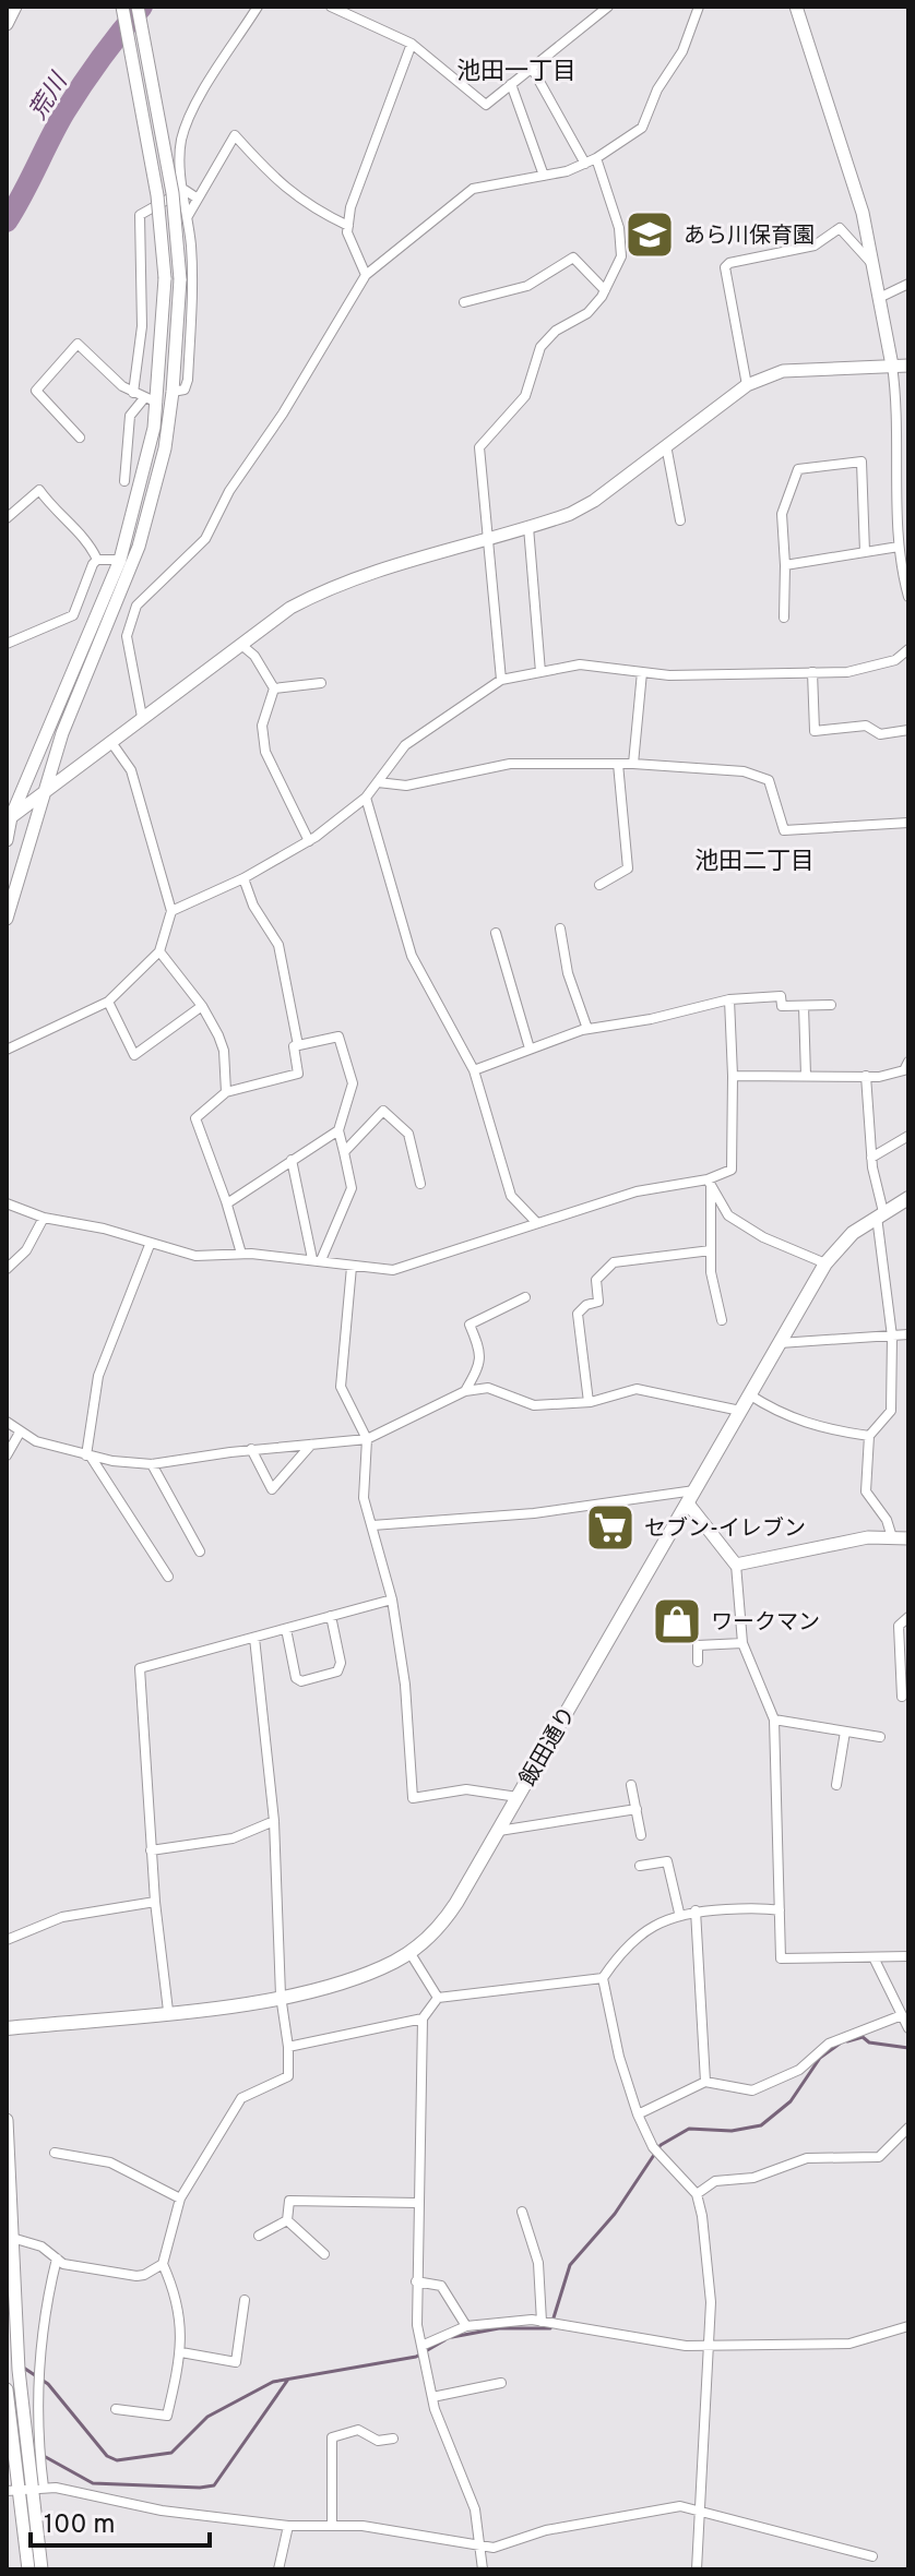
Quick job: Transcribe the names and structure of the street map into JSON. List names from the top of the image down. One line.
{"streets":{"main road":["飯田通り"]},"districts":["池田一丁目","池田二丁目"],"water":["荒川"],"places":{"school or university":["あら川保育園"],"supermarket":["セブン-イレブン"],"shop":["ワークマン"]},"scale_bar":"100 m"}
